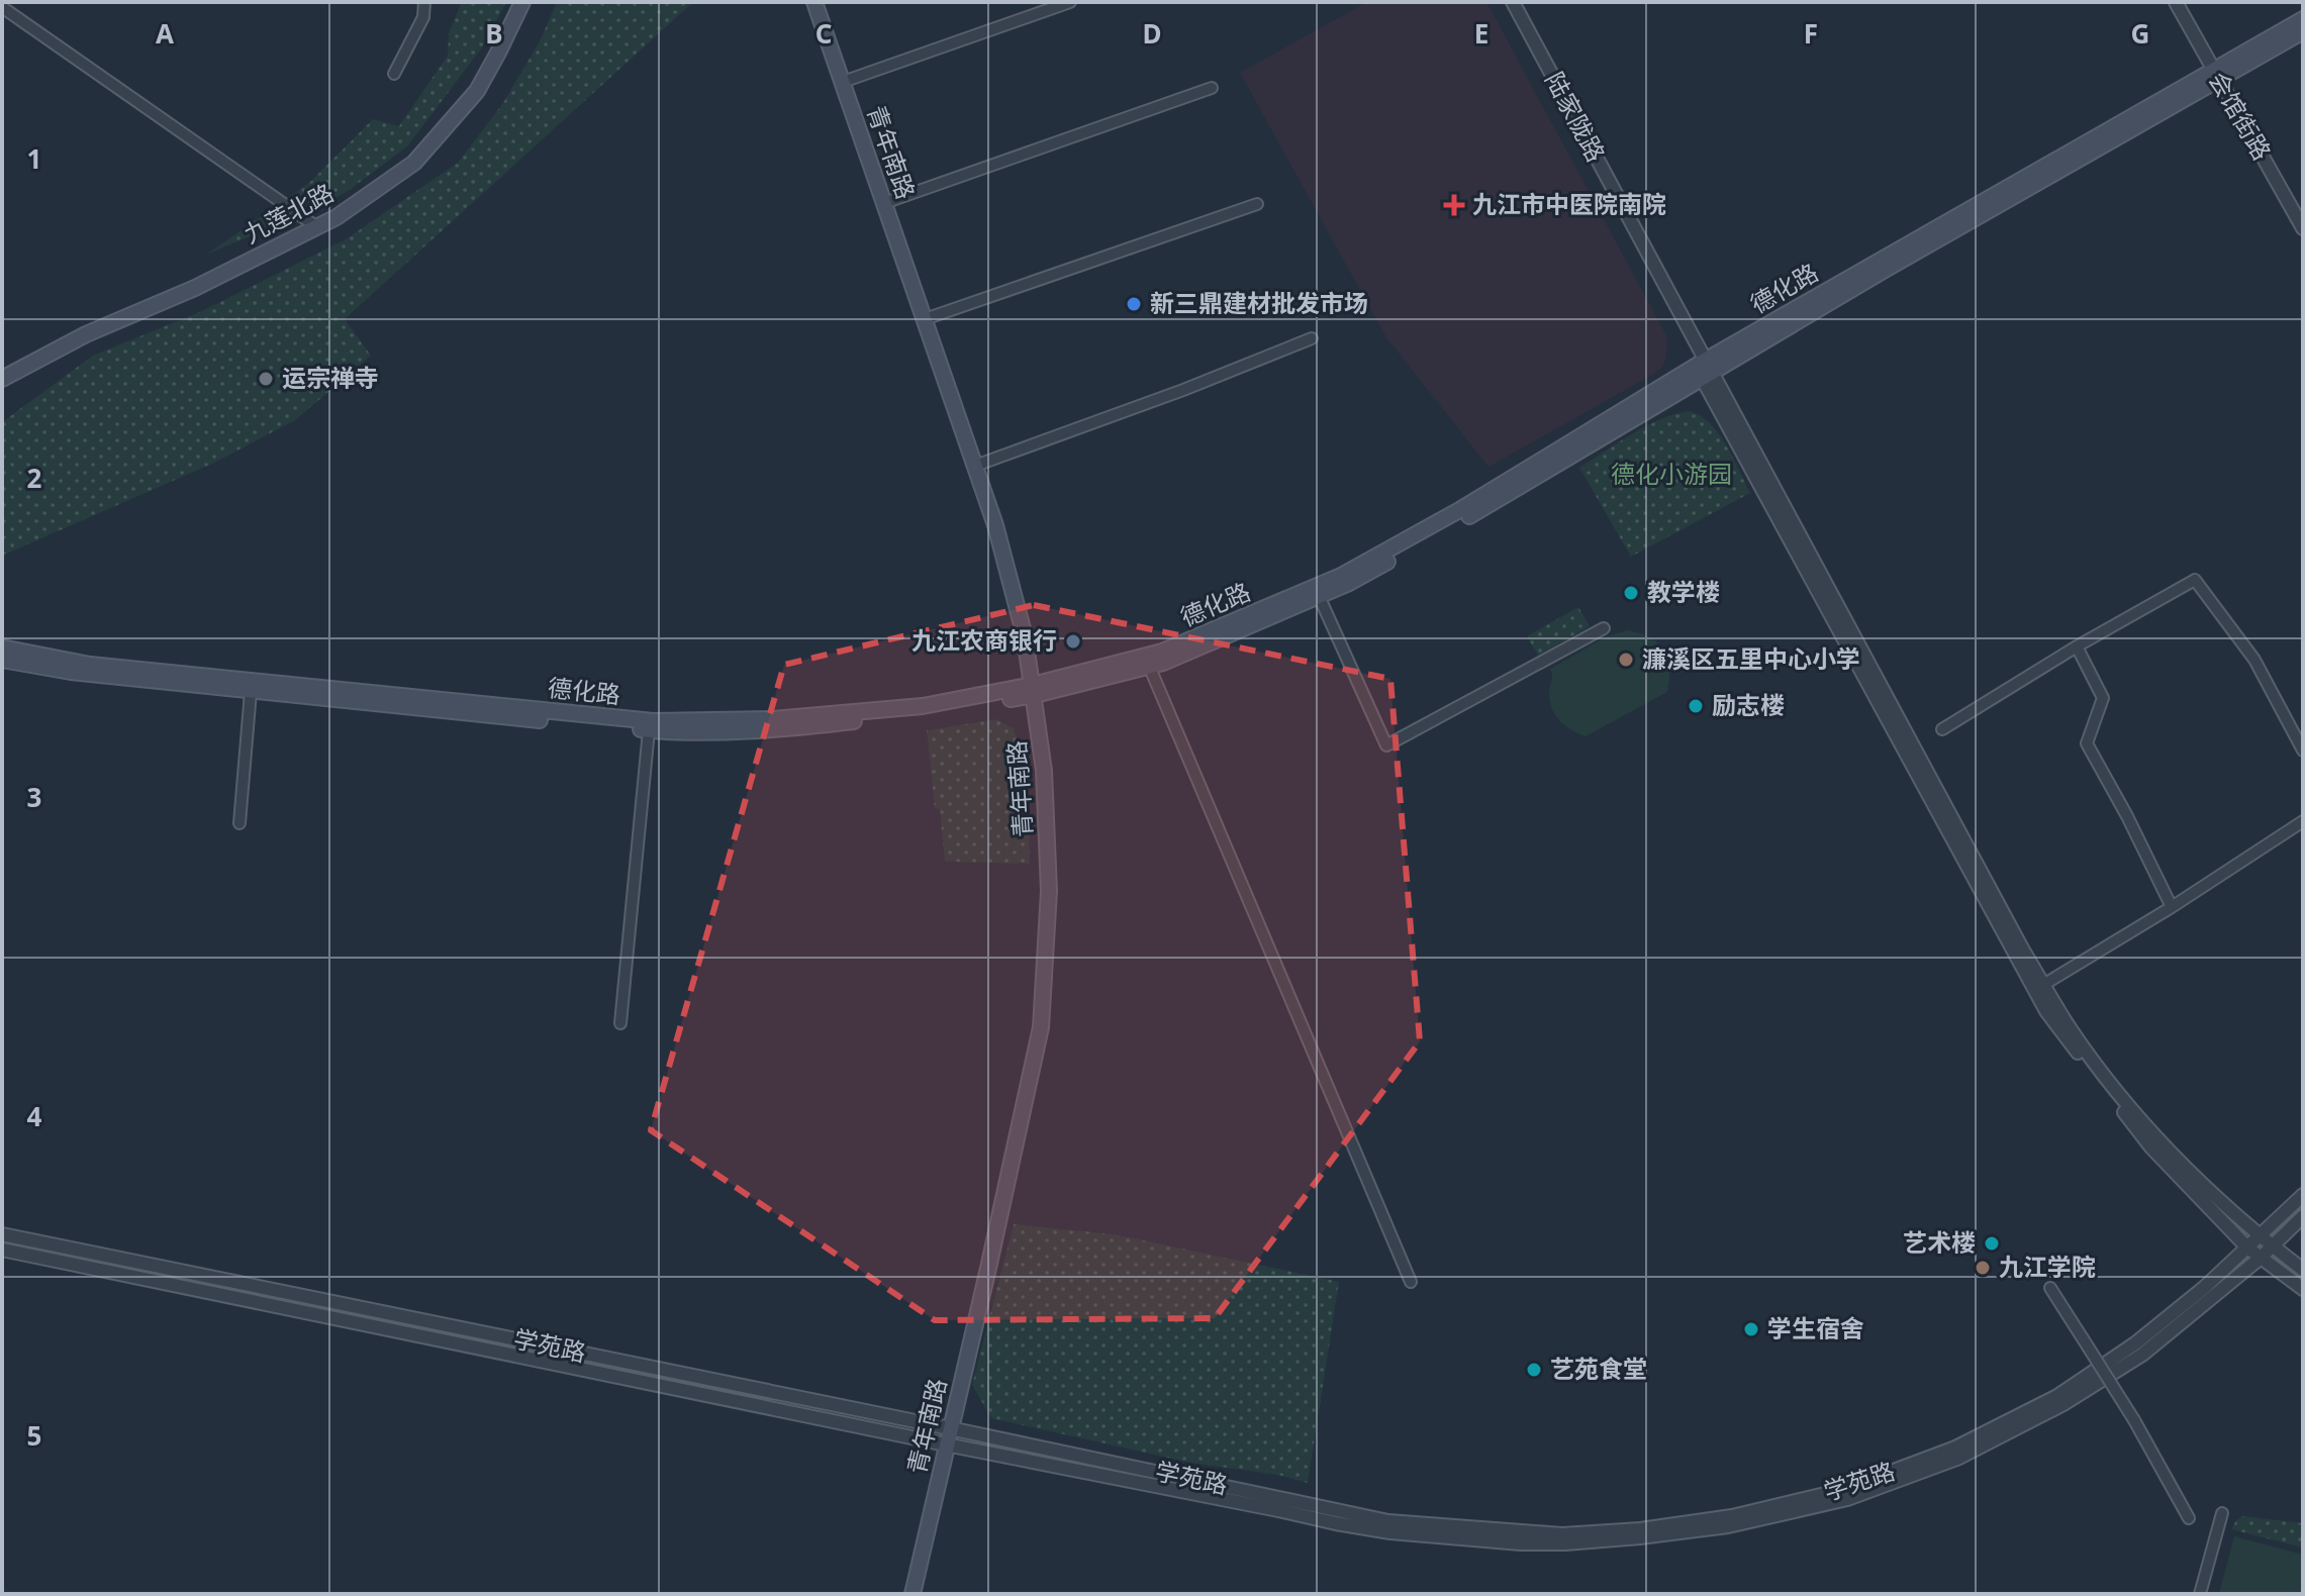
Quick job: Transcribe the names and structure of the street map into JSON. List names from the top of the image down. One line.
{"streets":{"main road":["青年南路","九莲北路","德化路"],"street":["会馆街路","陆家陇路","学苑路"]},"crossings":[["会馆街路","德化路"],["陆家陇路","德化路"],["青年南路","德化路"],["青年南路","学苑路"]],"parks":["德化小游园"],"places":{"health":["九江市中医院南院"],"other":["新三鼎建材批发市场","运宗禅寺","教学楼","九江农商银行","濂溪区五里中心小学","励志楼","艺术楼","九江学院","学生宿舍","艺苑食堂"]},"grid":{"columns":["A","B","C","D","E","F","G"],"rows":["1","2","3","4","5"]}}
